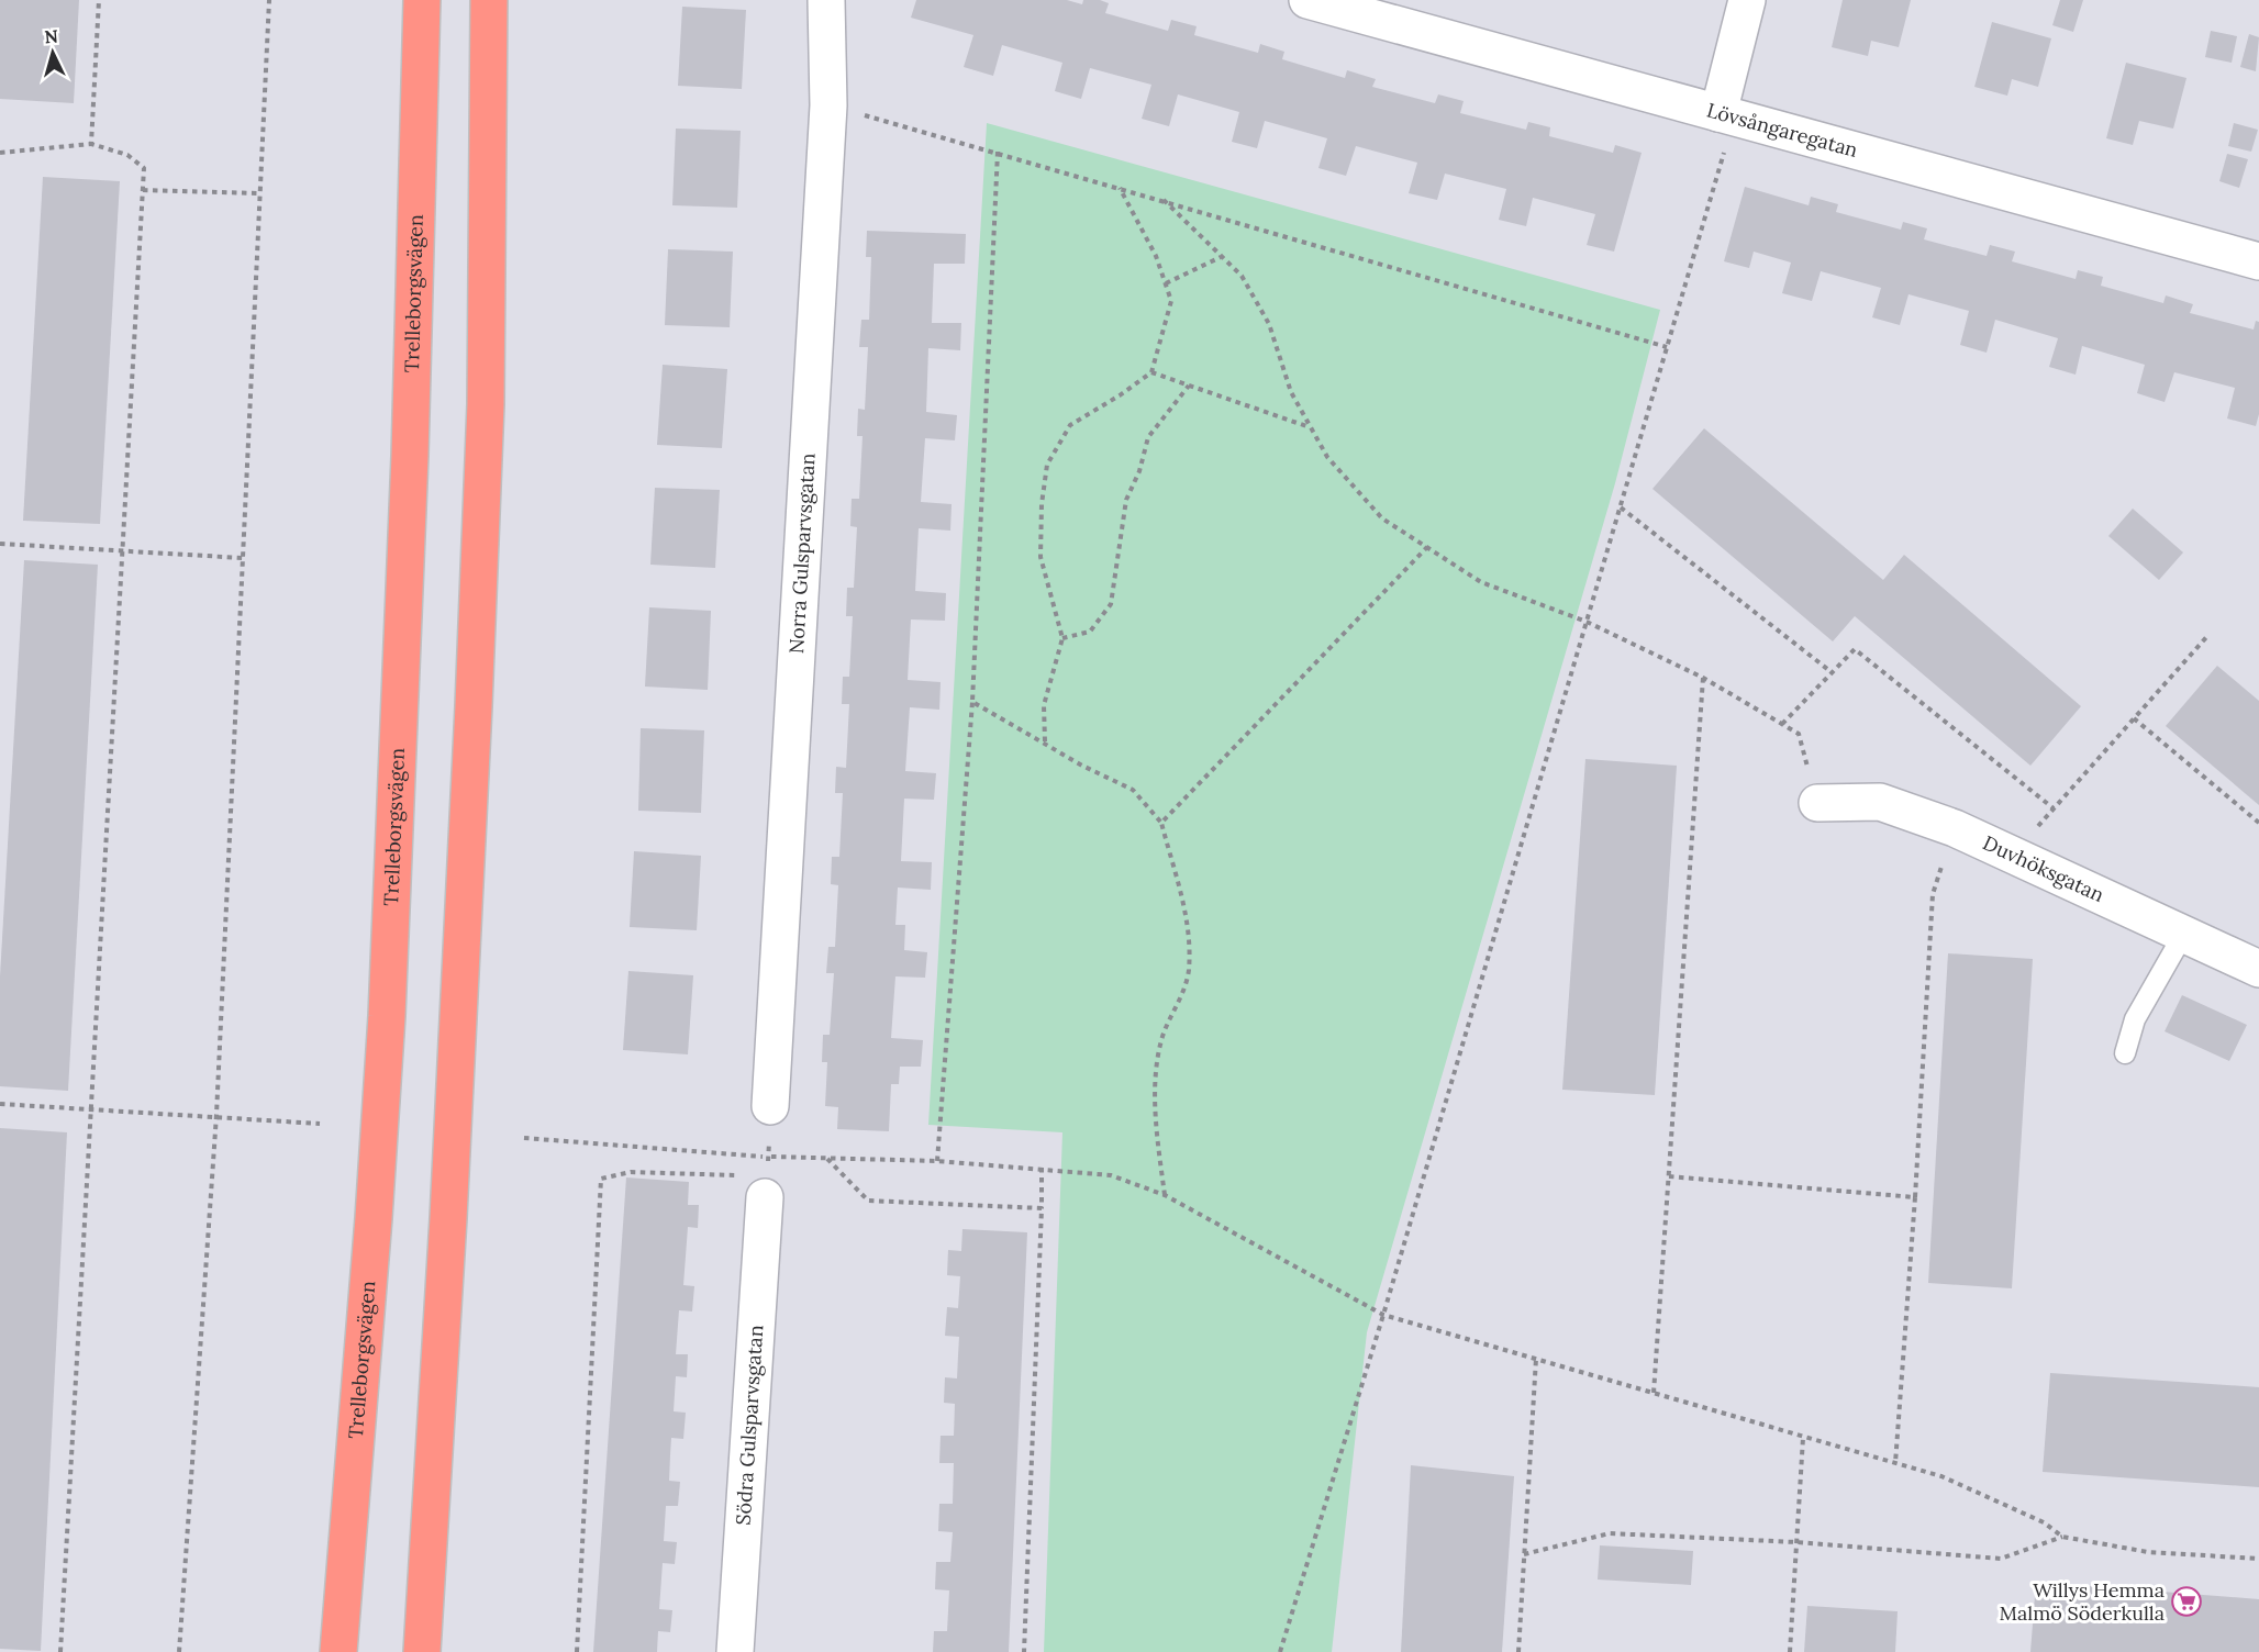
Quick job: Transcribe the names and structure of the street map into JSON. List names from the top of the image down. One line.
{"streets":{"highway":["Trelleborgsvägen"],"street":["Lövsångaregatan","Norra Gulsparvsgatan","Duvhöksgatan","Södra Gulsparvsgatan"]},"places":{"supermarket":["Willys Hemma Malmö Söderkulla"]},"north":"top"}
